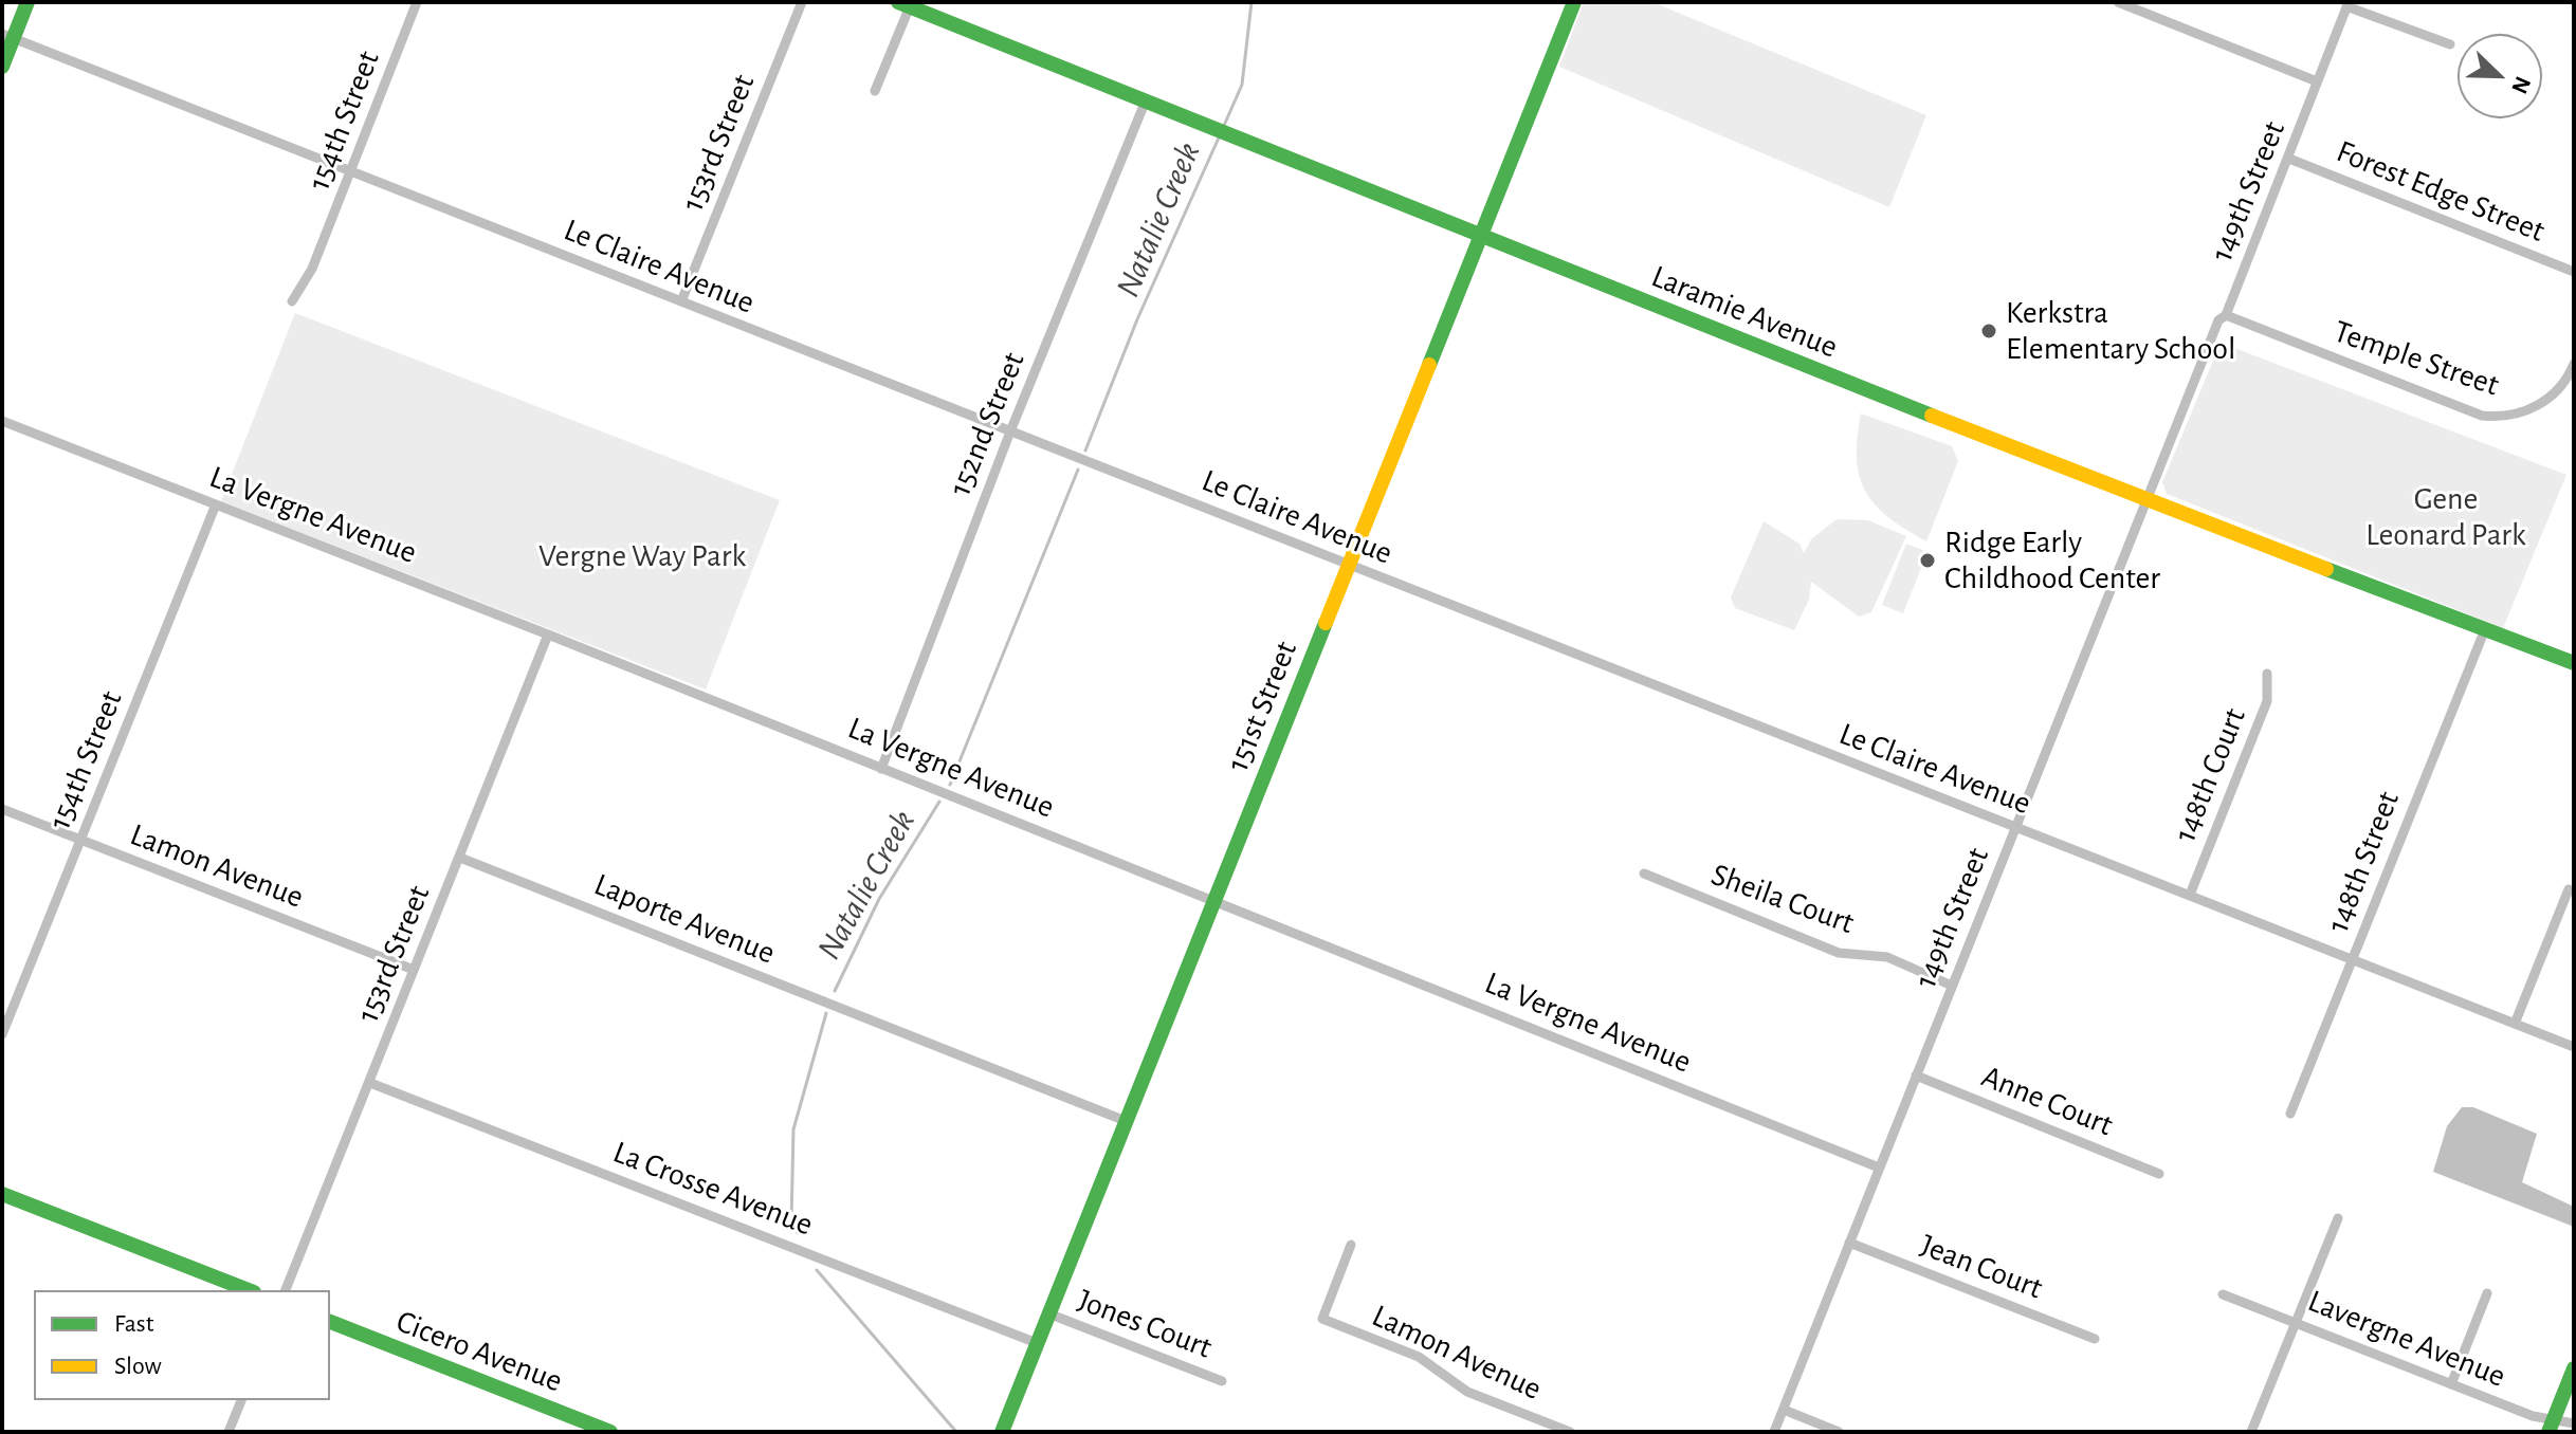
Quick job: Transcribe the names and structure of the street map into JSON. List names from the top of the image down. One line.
{"streets":{"street":["154th Street","153rd Street","149th Street","Forest Edge Street","Le Claire Avenue","Laramie Avenue","Temple Street","152nd Street","La Vergne Avenue","151st Street","148th Court","148th Street","Lamon Avenue","Sheila Court","Laporte Avenue","Anne Court","La Crosse Avenue","Jean Court","Jones Court","Lavergne Avenue","Cicero Avenue"]},"crossings":[["154th Street","Le Claire Avenue"],["154th Street","La Vergne Avenue"],["154th Street","Lamon Avenue"],["153rd Street","Le Claire Avenue"],["153rd Street","La Vergne Avenue"],["153rd Street","Lamon Avenue"],["153rd Street","Laporte Avenue"],["153rd Street","La Crosse Avenue"],["149th Street","Forest Edge Street"],["149th Street","Le Claire Avenue"],["149th Street","Laramie Avenue"],["149th Street","Temple Street"],["149th Street","La Vergne Avenue"],["149th Street","Sheila Court"],["149th Street","Anne Court"],["149th Street","Jean Court"],["Le Claire Avenue","152nd Street"],["Le Claire Avenue","151st Street"],["Le Claire Avenue","148th Court"],["Le Claire Avenue","148th Street"],["Laramie Avenue","152nd Street"],["Laramie Avenue","151st Street"],["Laramie Avenue","148th Street"],["152nd Street","La Vergne Avenue"],["La Vergne Avenue","151st Street"],["151st Street","Laporte Avenue"],["151st Street","La Crosse Avenue"],["151st Street","Jones Court"]],"water":["Natalie Creek"],"parks":["Gene Leonard Park","Vergne Way Park"],"places":["Kerkstra Elementary School","Ridge Early Childhood Center"],"legend":["Fast","Slow"],"north":"bottom right"}
